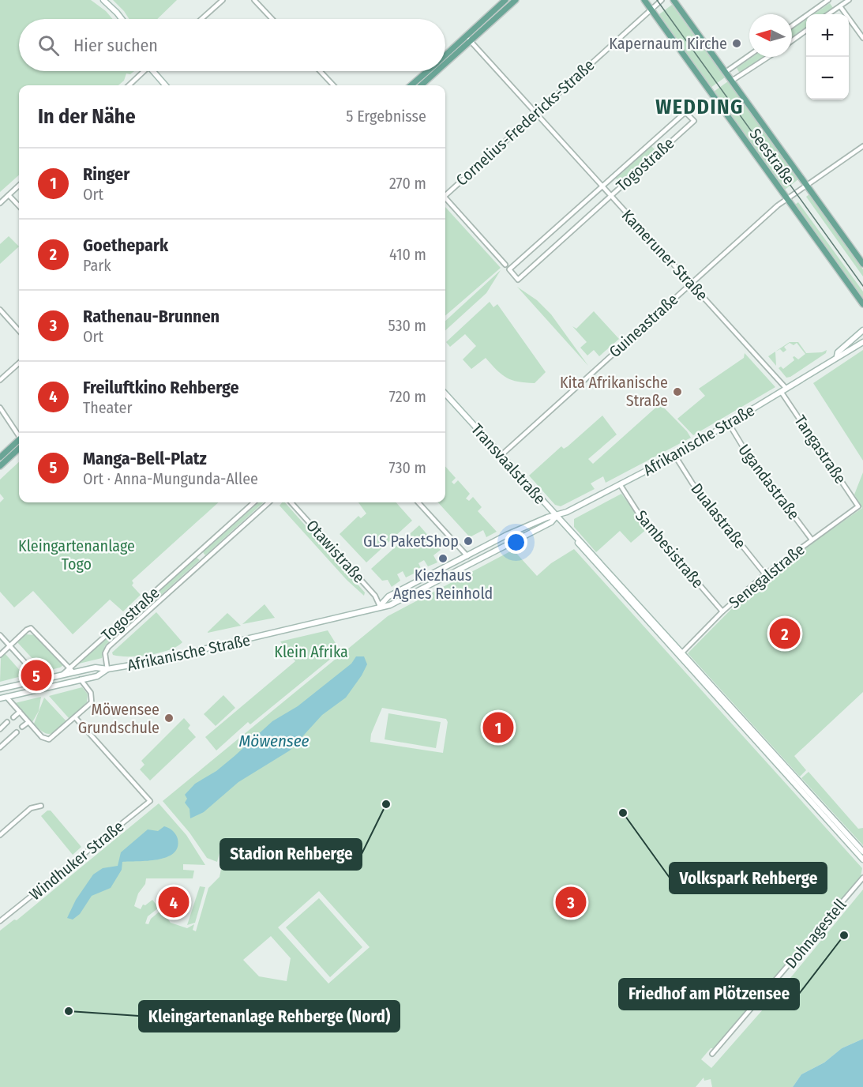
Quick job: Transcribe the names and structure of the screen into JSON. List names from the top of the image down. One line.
{"streets":{"main road":["Seestraße"],"street":["Cornelius-Fredericks-Straße","Togostraße","Kameruner Straße","Guineastraße","Afrikanische Straße","Tangastraße","Transvaalstraße","Ugandastraße","Dualastraße","Sambesistraße","Otawistraße","Senegalstraße","Windhuker Straße","Dohnagestell"]},"crossings":[["Cornelius-Fredericks-Straße","Seestraße"],["Cornelius-Fredericks-Straße","Kameruner Straße"],["Seestraße","Guineastraße"],["Togostraße","Kameruner Straße"],["Togostraße","Afrikanische Straße"],["Kameruner Straße","Guineastraße"],["Kameruner Straße","Afrikanische Straße"],["Guineastraße","Transvaalstraße"],["Afrikanische Straße","Tangastraße"],["Afrikanische Straße","Transvaalstraße"],["Afrikanische Straße","Ugandastraße"],["Afrikanische Straße","Dualastraße"],["Afrikanische Straße","Sambesistraße"],["Afrikanische Straße","Otawistraße"],["Tangastraße","Senegalstraße"],["Transvaalstraße","Senegalstraße"],["Ugandastraße","Senegalstraße"],["Dualastraße","Senegalstraße"],["Sambesistraße","Senegalstraße"]],"districts":["WEDDING"],"water":["Möwensee"],"parks":["Kleingartenanlage Togo","Klein Afrika"],"places":["Kapernaum Kirche","Kita Afrikanische Straße","GLS PaketShop","Kiezhaus Agnes Reinhold","Möwensee Grundschule","Stadion Rehberge","Volkspark Rehberge","Friedhof am Plötzensee","Kleingartenanlage Rehberge (Nord)"],"north":"left","page":{"map_buttons":["+","−"],"search":"Hier suchen","heading":["In der Nähe","5 Ergebnisse"],"list":[{"mark":"1","name":"Ringer","note":"Ort","value":"270 m"},{"mark":"2","name":"Goethepark","note":"Park","value":"410 m"},{"mark":"3","name":"Rathenau-Brunnen","note":"Ort","value":"530 m"},{"mark":"4","name":"Freiluftkino Rehberge","note":"Theater","value":"720 m"},{"mark":"5","name":"Manga-Bell-Platz","note":"Ort · Anna-Mungunda-Allee","value":"730 m"}],"pins":["2","5","1","3","4"]}}
